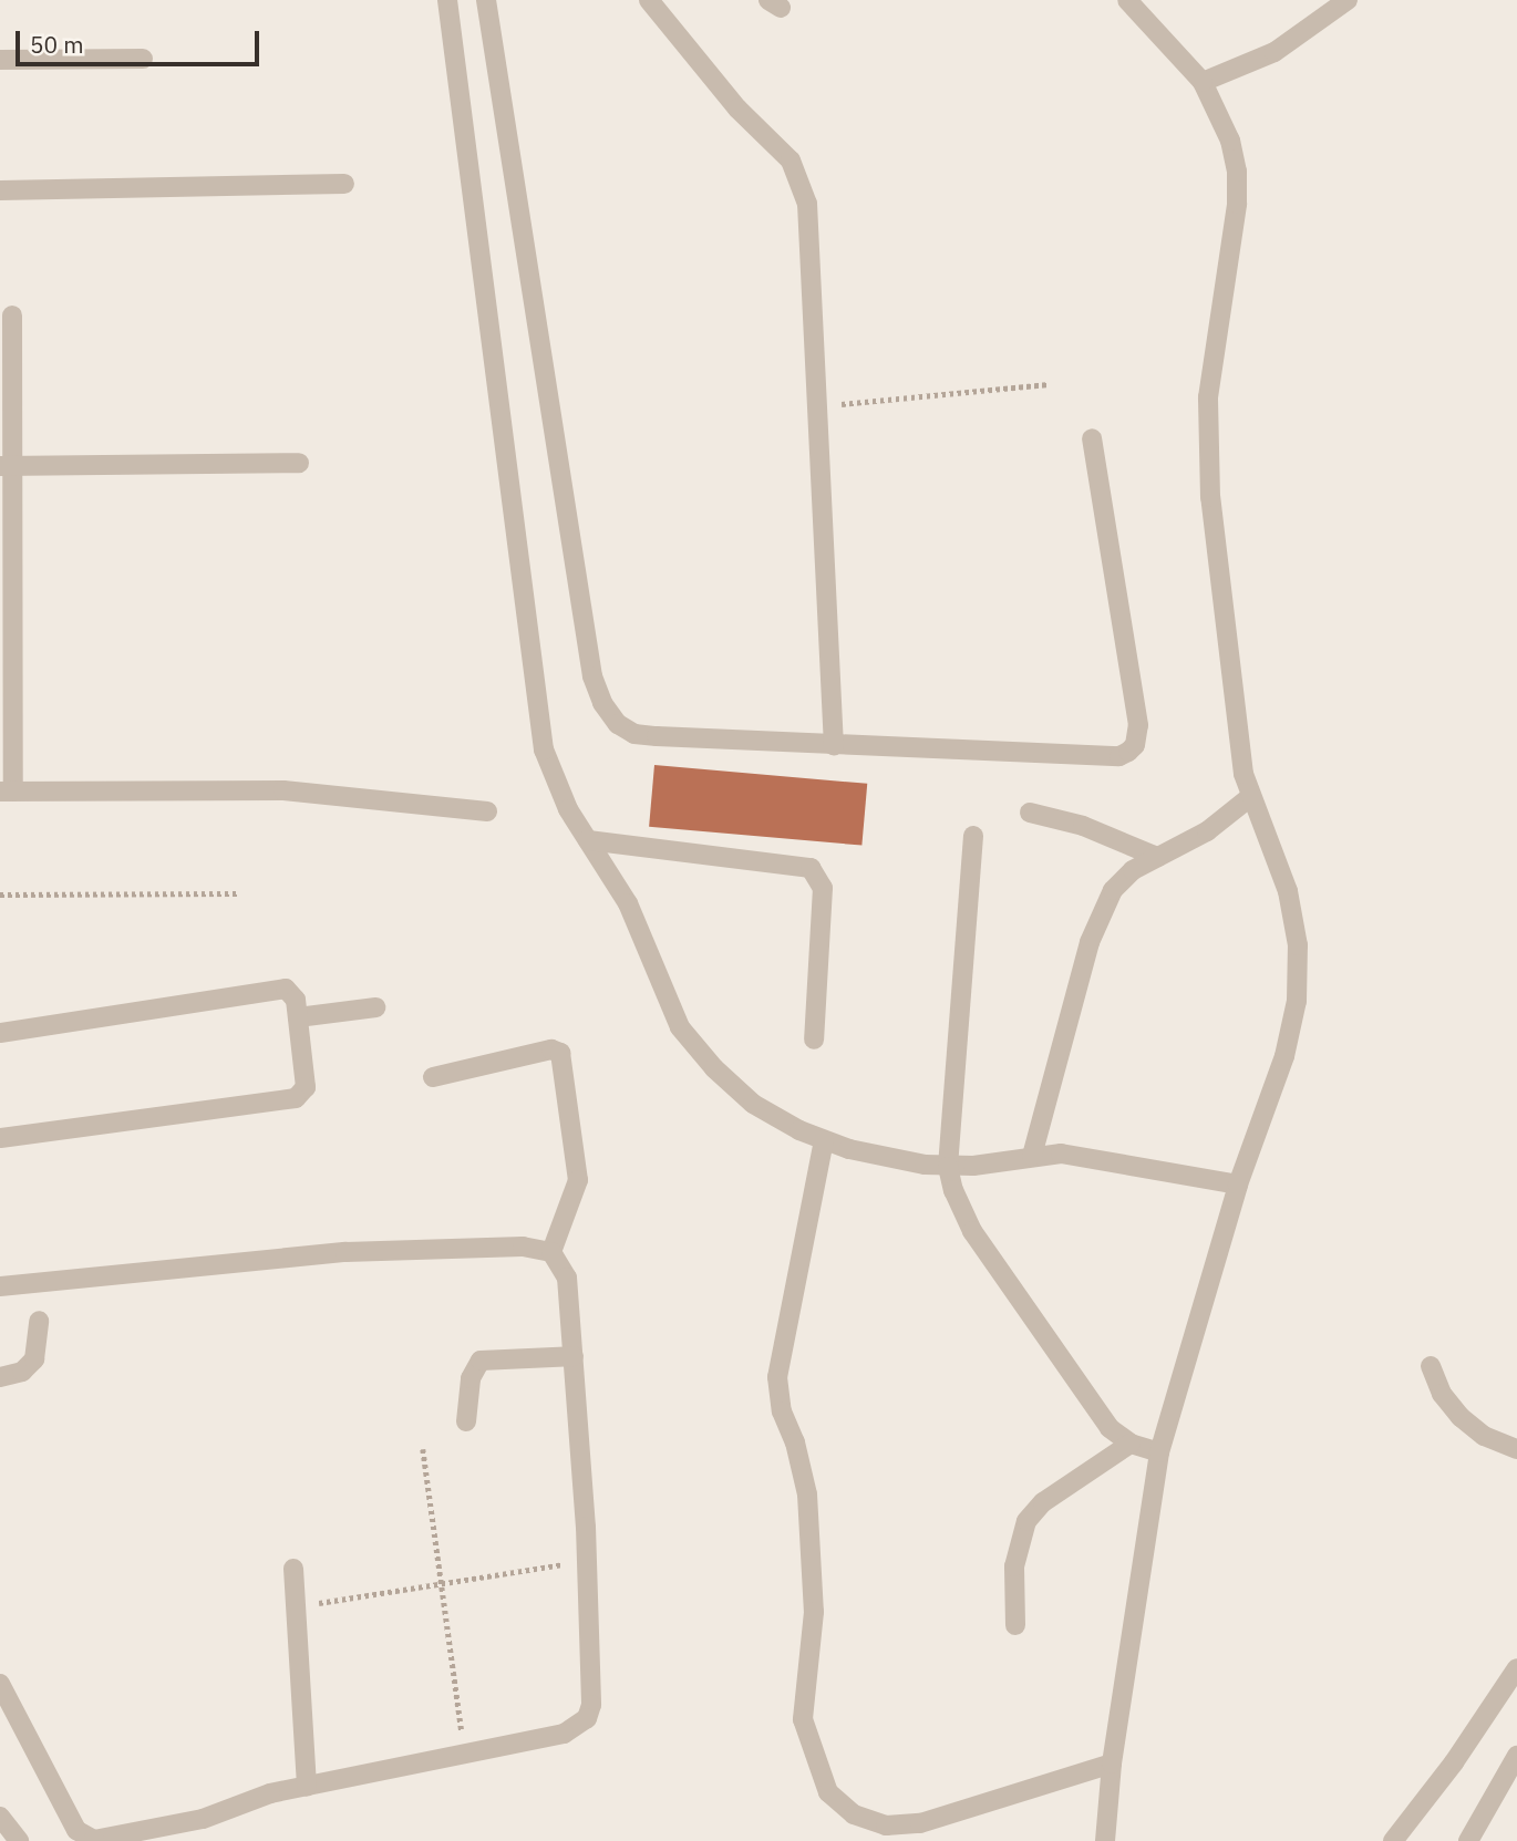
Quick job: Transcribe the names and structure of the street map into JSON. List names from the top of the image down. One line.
{"scale_bar":"50 m"}
